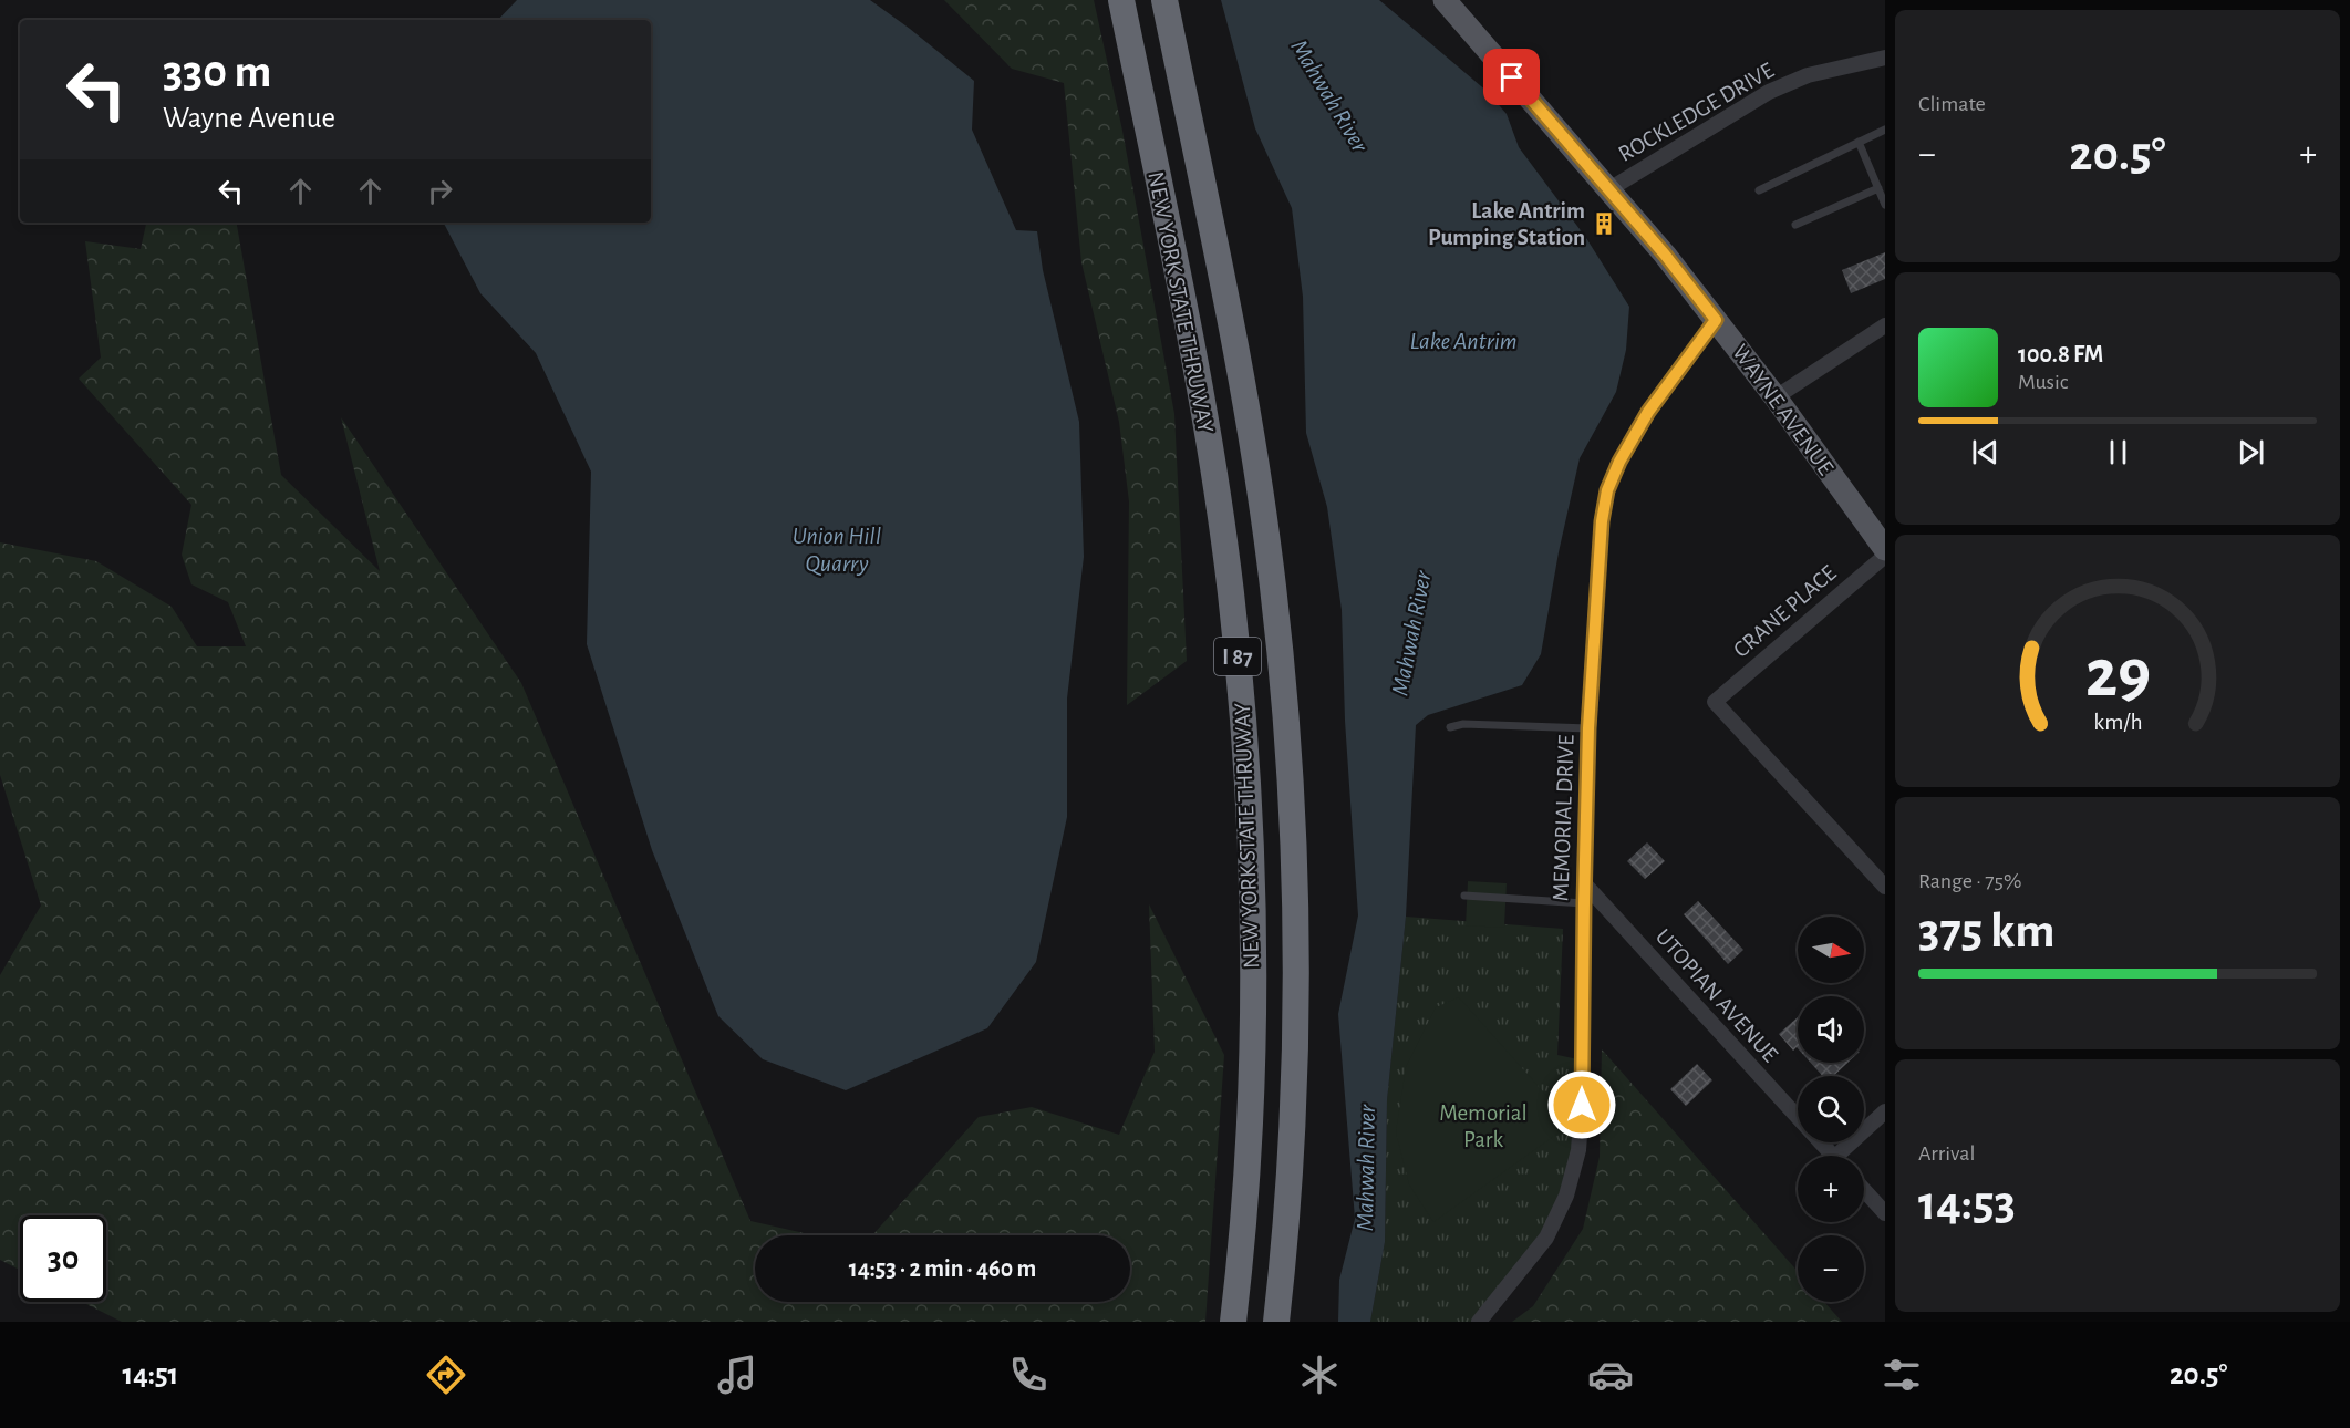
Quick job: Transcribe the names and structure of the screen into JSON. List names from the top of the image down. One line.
{"streets":{"highway":["NEW YORK STATE THRUWAY","I 87"],"main road":["WAYNE AVENUE"],"street":["ROCKLEDGE DRIVE","CRANE PLACE","MEMORIAL DRIVE","UTOPIAN AVENUE"]},"crossings":[["ROCKLEDGE DRIVE","WAYNE AVENUE"],["WAYNE AVENUE","MEMORIAL DRIVE"],["MEMORIAL DRIVE","UTOPIAN AVENUE"]],"water":["Mahwah River","Lake Antrim","Union Hill Quarry"],"parks":["Memorial Park"],"places":{"building":["Lake Antrim Pumping Station"]},"north":"right","page":{"tile":["Climate",["Range · 75%","375 km"],["Arrival","14:53"]],"turn":["330 m","Wayne Avenue"],"heat":["−","20.5°","+"],"song":["100.8 FM","Music"],"map_buttons":["+","−"],"limit":"30","trip":"14:53 · 2 min · 460 m","tabs":["14:51","20.5°"],"gauge":["29","km/h"]}}
